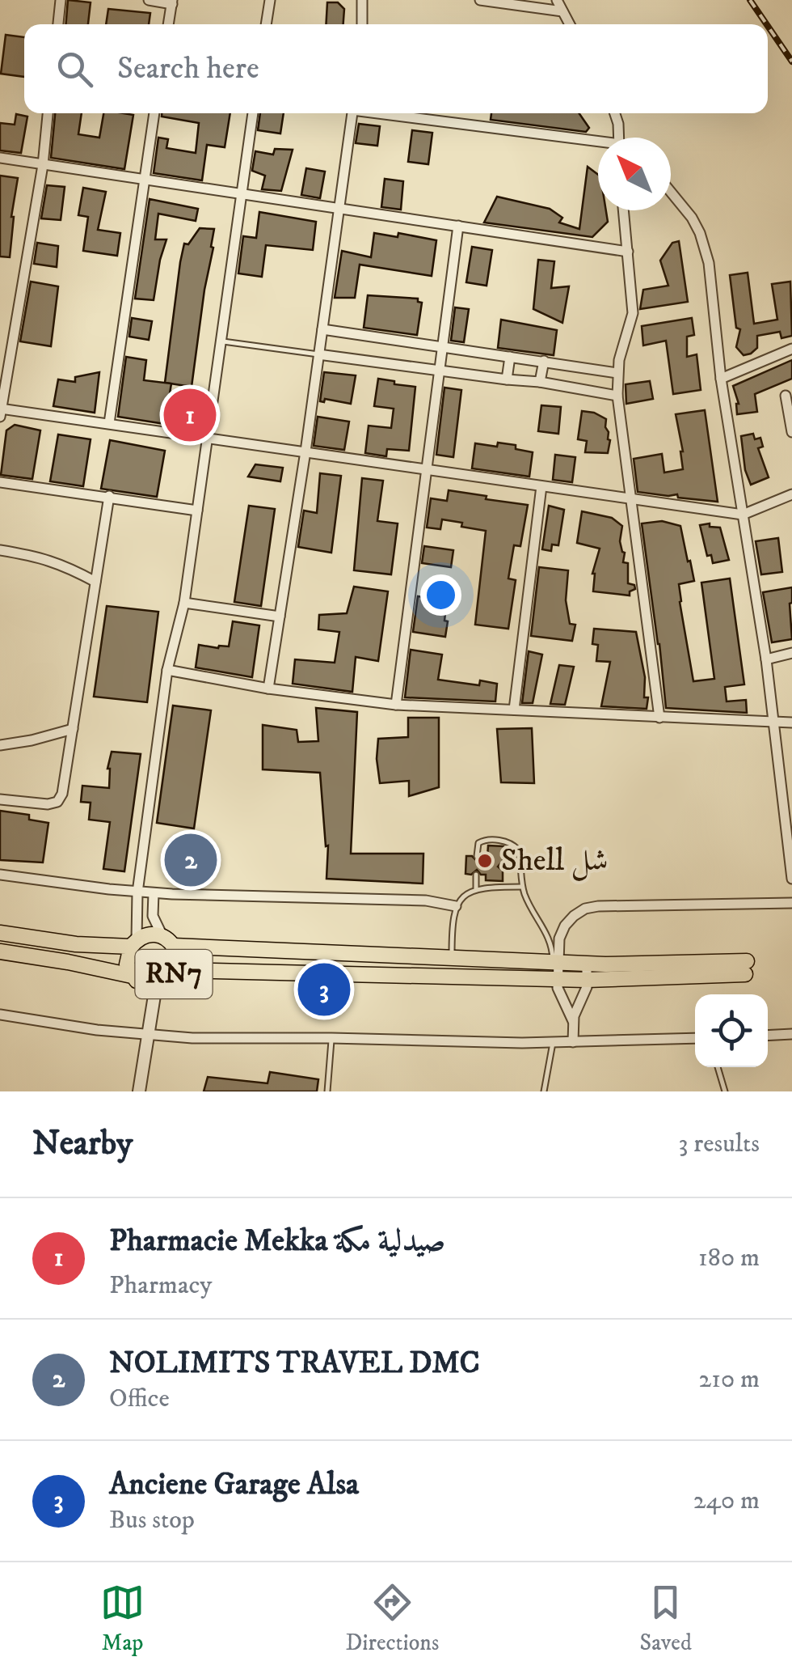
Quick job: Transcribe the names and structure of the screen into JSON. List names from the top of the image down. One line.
{"streets":{"main road":["RN7"]},"places":["Shell شل"],"north":"top left","page":{"search":"Search here","pins":["1","2","3"],"heading":["Nearby","3 results"],"list":[{"mark":"1","name":"Pharmacie Mekka صيدلية مكة","note":"Pharmacy","value":"180 m"},{"mark":"2","name":"NOLIMITS TRAVEL DMC","note":"Office","value":"210 m"},{"mark":"3","name":"Anciene Garage Alsa","note":"Bus stop","value":"240 m"}],"nav":["Map","Directions","Saved"]}}
